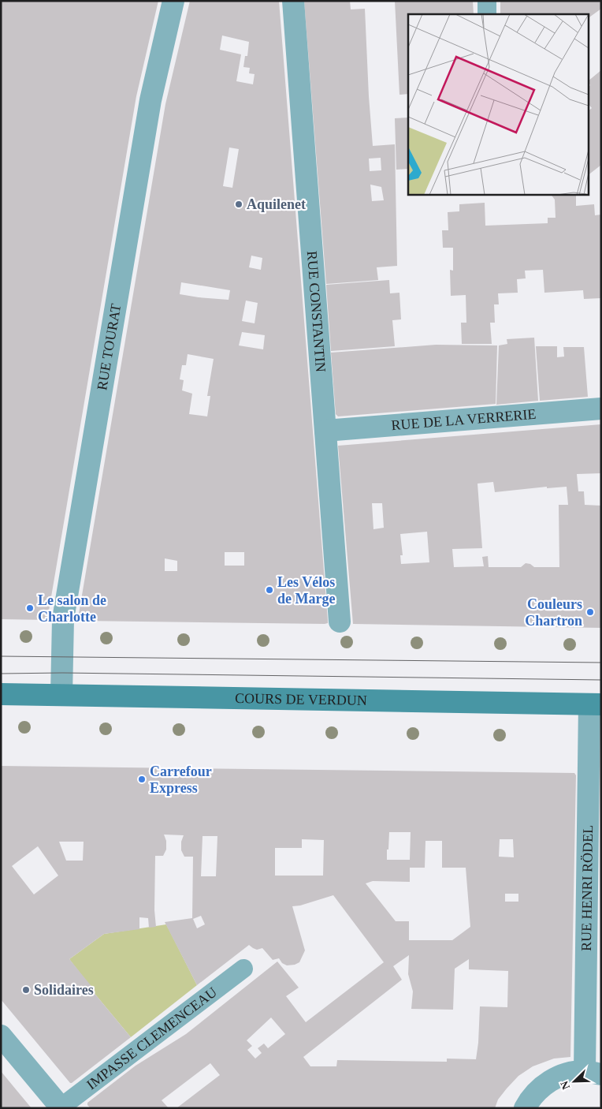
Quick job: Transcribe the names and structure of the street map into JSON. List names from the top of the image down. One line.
{"streets":{"main road":["COURS DE VERDUN"],"street":["RUE CONSTANTIN","RUE TOURAT","RUE DE LA VERRERIE","RUE HENRI RÖDEL"],"lane":["IMPASSE CLEMENCEAU"]},"crossings":[["RUE CONSTANTIN","RUE DE LA VERRERIE"],["RUE TOURAT","COURS DE VERDUN"],["COURS DE VERDUN","RUE HENRI RÖDEL"]],"places":["Aquilenet","Les Vélos de Marge","Le salon de Charlotte","Couleurs Chartron","Carrefour Express","Solidaires"],"north":"bottom left"}
